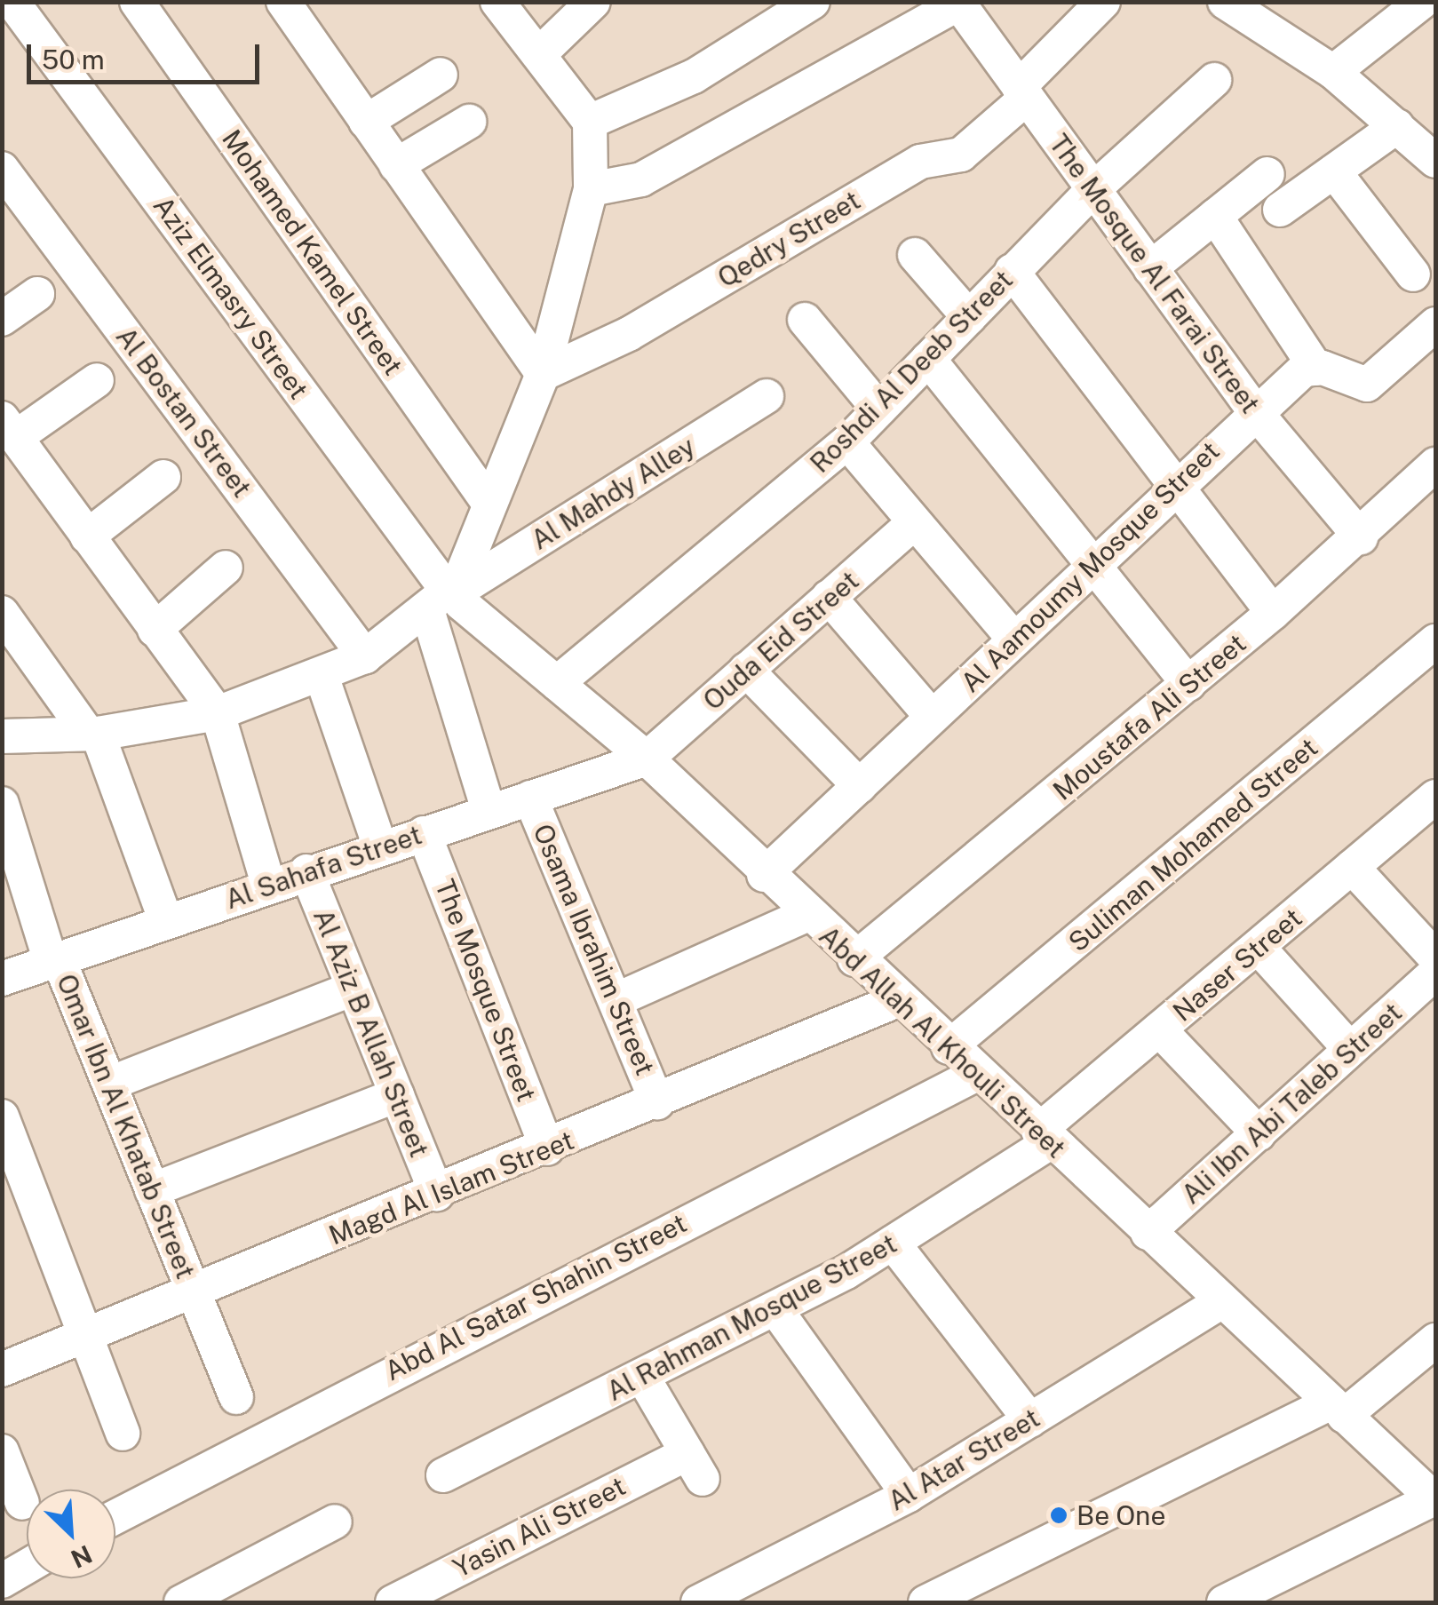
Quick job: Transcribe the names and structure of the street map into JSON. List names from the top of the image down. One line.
{"streets":{"street":["Qedry Street","Mohamed Kamel Street","The Mosque Al Farai Street","Aziz Elmasry Street","Roshdi Al Deeb Street","Al Bostan Street","Al Mahdy Alley","Al Aamoumy Mosque Street","Ouda Eid Street","Moustafa Ali Street","Suliman Mohamed Street","Al Sahafa Street","Osama Ibrahim Street","Naser Street","The Mosque Street","Al Aziz B Allah Street","Abd Allah Al Khouli Street","Ali Ibn Abi Taleb Street","Omar Ibn Al Khatab Street","Magd Al Islam Street","Abd Al Satar Shahin Street","Al Rahman Mosque Street","Al Atar Street","Yasin Ali Street"]},"crossings":[["Qedry Street","The Mosque Al Farai Street"],["The Mosque Al Farai Street","Roshdi Al Deeb Street"],["The Mosque Al Farai Street","Al Aamoumy Mosque Street"],["The Mosque Al Farai Street","Moustafa Ali Street"],["Aziz Elmasry Street","Al Mahdy Alley"],["Aziz Elmasry Street","Abd Allah Al Khouli Street"],["Roshdi Al Deeb Street","Abd Allah Al Khouli Street"],["Al Bostan Street","Al Mahdy Alley"],["Al Mahdy Alley","Abd Allah Al Khouli Street"],["Al Aamoumy Mosque Street","Abd Allah Al Khouli Street"],["Ouda Eid Street","Al Sahafa Street"],["Ouda Eid Street","Abd Allah Al Khouli Street"],["Moustafa Ali Street","Abd Allah Al Khouli Street"],["Suliman Mohamed Street","Abd Allah Al Khouli Street"],["Al Sahafa Street","Osama Ibrahim Street"],["Al Sahafa Street","The Mosque Street"],["Al Sahafa Street","Al Aziz B Allah Street"],["Al Sahafa Street","Abd Allah Al Khouli Street"],["Al Sahafa Street","Omar Ibn Al Khatab Street"],["Osama Ibrahim Street","Magd Al Islam Street"],["Naser Street","Abd Allah Al Khouli Street"],["Naser Street","Al Rahman Mosque Street"],["The Mosque Street","Magd Al Islam Street"],["Al Aziz B Allah Street","Magd Al Islam Street"],["Abd Allah Al Khouli Street","Ali Ibn Abi Taleb Street"],["Abd Allah Al Khouli Street","Magd Al Islam Street"],["Abd Allah Al Khouli Street","Abd Al Satar Shahin Street"],["Abd Allah Al Khouli Street","Al Rahman Mosque Street"],["Abd Allah Al Khouli Street","Al Atar Street"],["Omar Ibn Al Khatab Street","Magd Al Islam Street"],["Al Rahman Mosque Street","Yasin Ali Street"]],"places":["Be One"],"scale_bar":"50 m","north":"bottom right"}
